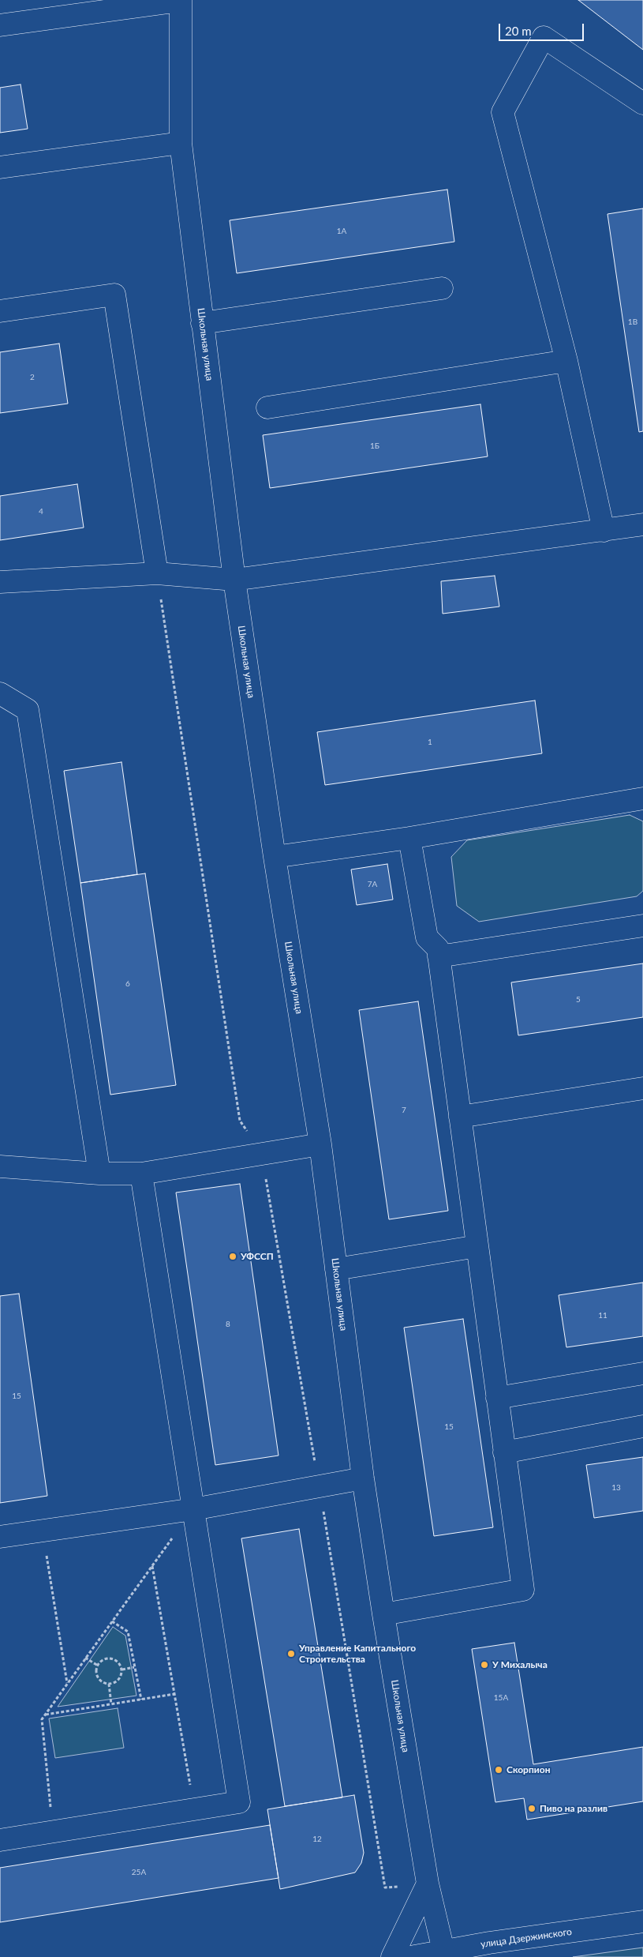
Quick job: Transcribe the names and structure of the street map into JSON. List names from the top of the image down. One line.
{"streets":{"street":["Школьная улица","улица Дзержинского"]},"crossings":[["Школьная улица","улица Дзержинского"]],"places":["УФССП","Управление Капитального Строительства","У Михалыча","Скорпион","Пиво на разлив"],"house_numbers":["1А","1В","2","1Б","4","1","7А","6","5","7","11","8","15","15","13","15А","12","25А"],"scale_bar":"20 m"}
